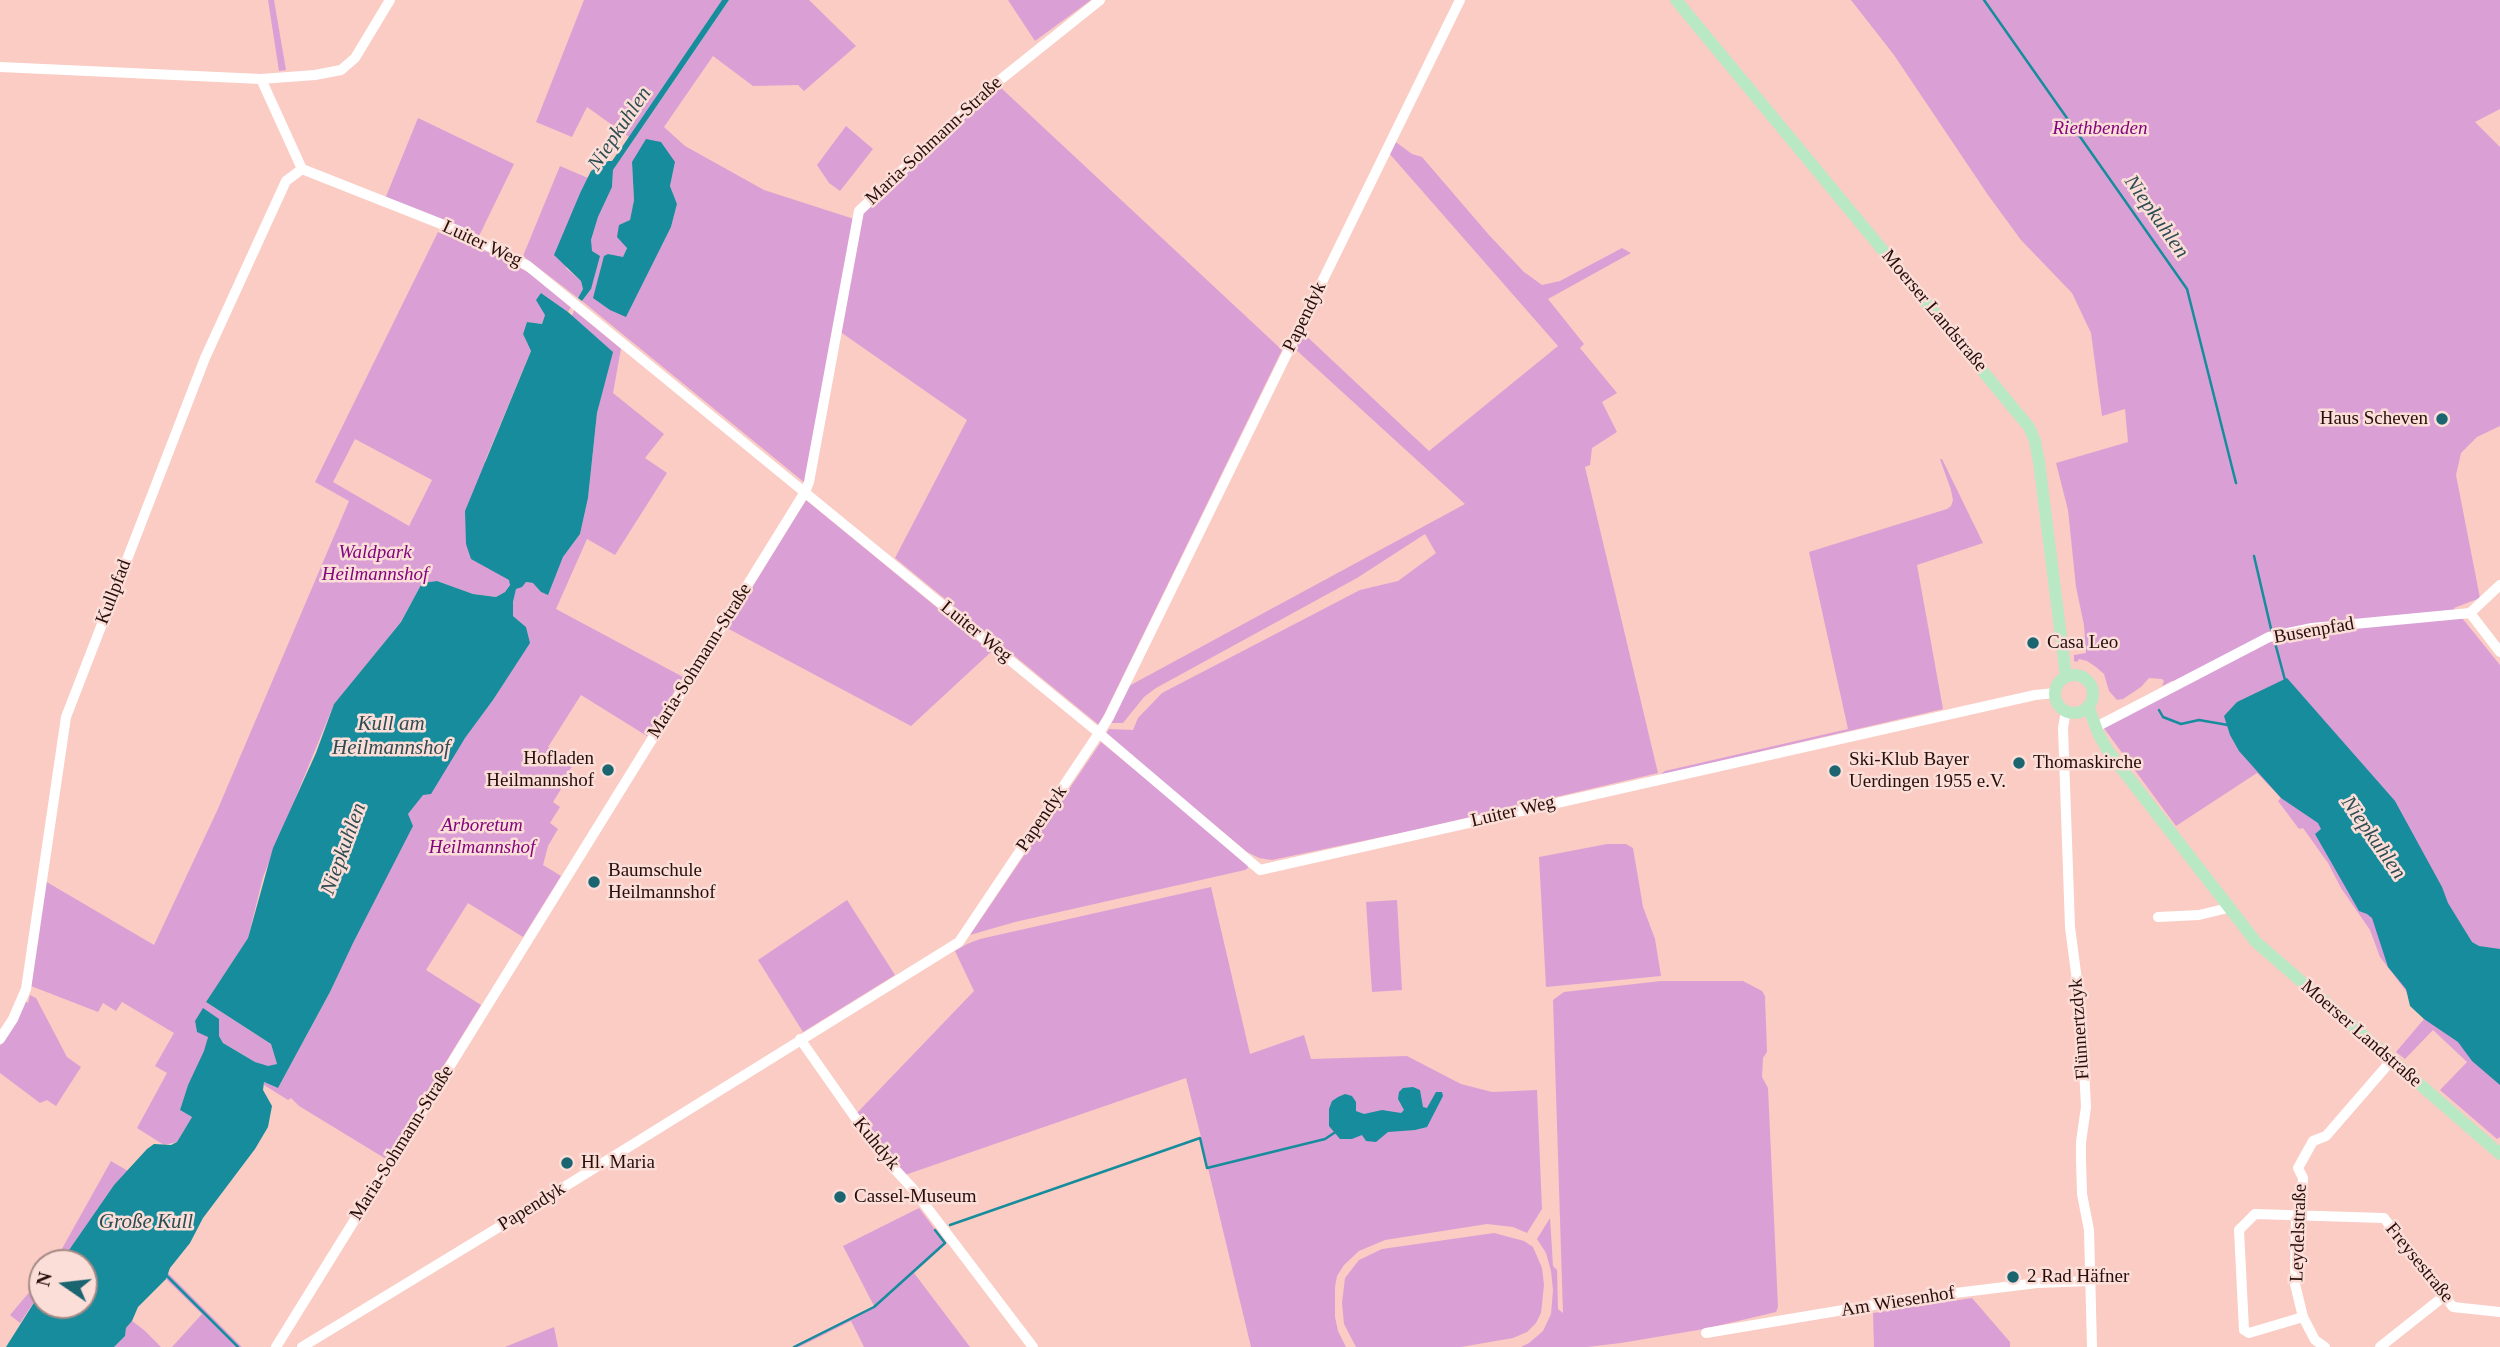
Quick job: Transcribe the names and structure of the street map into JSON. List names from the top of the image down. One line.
{"streets":{"main road":["Moerser Landstraße"],"street":["Maria-Sohmann-Straße","Luiter Weg","Papendyk","Kullpfad","Busenpfad","Flünnertzdyk","Kuhdyk","Leydelstraße","Freysestraße","Am Wiesenhof"]},"crossings":[["Maria-Sohmann-Straße","Luiter Weg"],["Luiter Weg","Moerser Landstraße"],["Luiter Weg","Papendyk"],["Luiter Weg","Kullpfad"],["Luiter Weg","Flünnertzdyk"],["Moerser Landstraße","Busenpfad"],["Moerser Landstraße","Flünnertzdyk"],["Moerser Landstraße","Leydelstraße"],["Papendyk","Kuhdyk"],["Flünnertzdyk","Am Wiesenhof"],["Leydelstraße","Freysestraße"]],"water":["Niepkuhlen","Kull am Heilmannshof","Große Kull"],"parks":["Riethbenden","Waldpark Heilmannshof","Arboretum Heilmannshof"],"places":["Haus Scheven","Casa Leo","Thomaskirche","Hofladen Heilmannshof","Ski-Klub Bayer Uerdingen 1955 e.V.","Baumschule Heilmannshof","Hl. Maria","Cassel-Museum","2 Rad Häfner"],"north":"left"}
